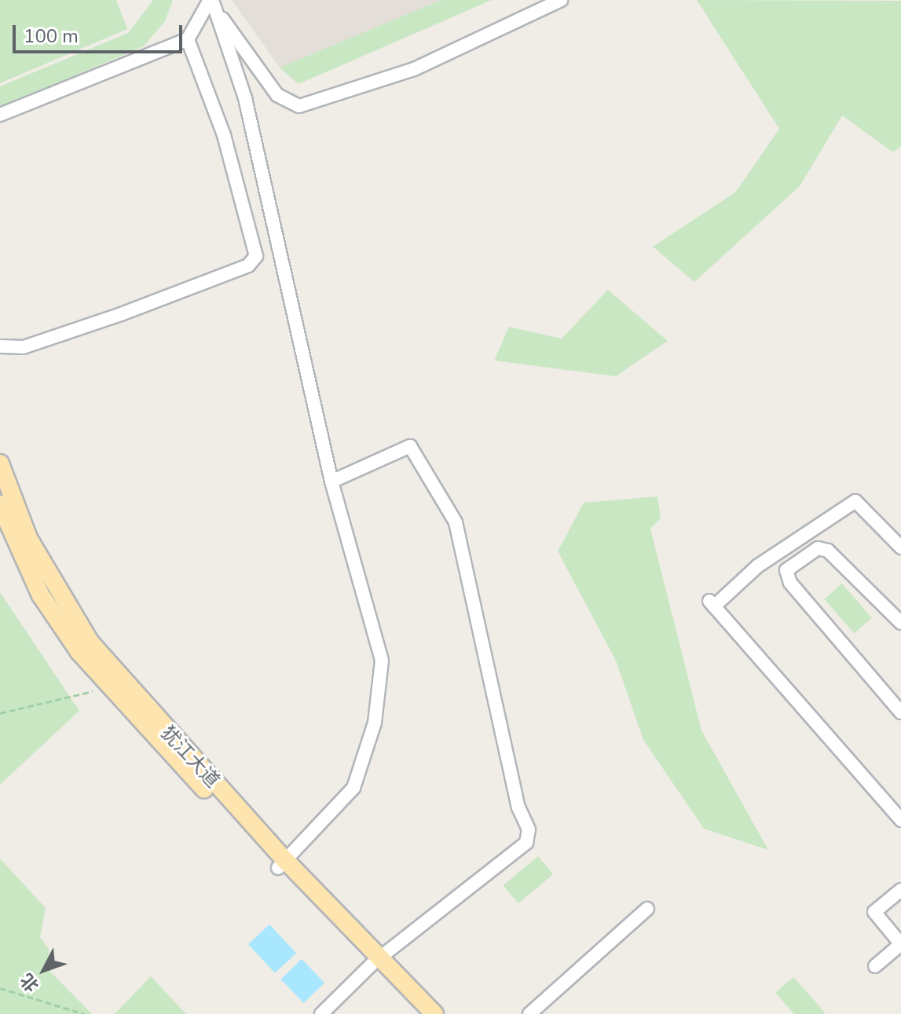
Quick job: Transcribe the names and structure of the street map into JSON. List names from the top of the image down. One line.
{"streets":{"main road":["犹江大道"]},"scale_bar":"100 m","north":"bottom left"}
